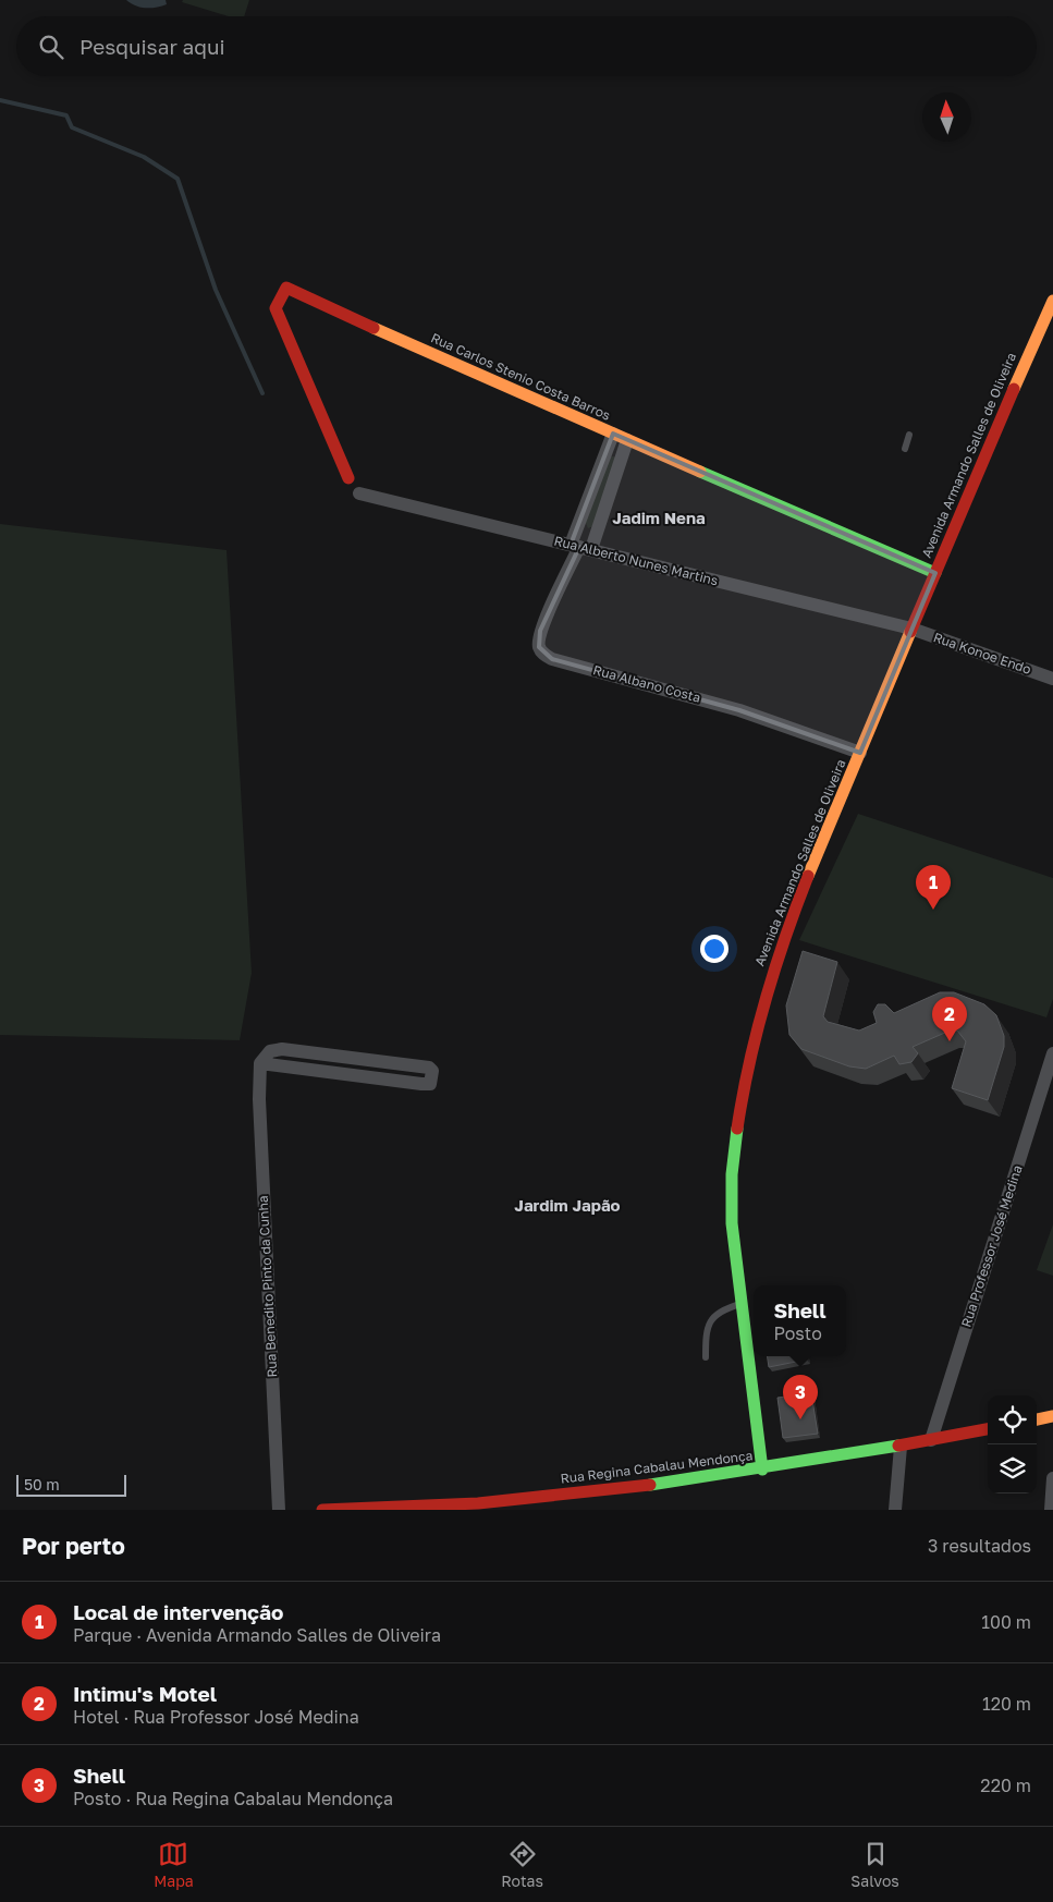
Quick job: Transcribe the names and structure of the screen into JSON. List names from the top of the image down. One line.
{"streets":{"main road":["Rua Carlos Stenio Costa Barros","Avenida Armando Salles de Oliveira","Rua Regina Cabalau Mendonça"],"street":["Rua Alberto Nunes Martins","Rua Konoe Endo","Rua Albano Costa","Rua Professor José Medina","Rua Benedito Pinto da Cunha"]},"crossings":[["Rua Carlos Stenio Costa Barros","Avenida Armando Salles de Oliveira"],["Rua Carlos Stenio Costa Barros","Rua Albano Costa"],["Avenida Armando Salles de Oliveira","Rua Alberto Nunes Martins"],["Avenida Armando Salles de Oliveira","Rua Konoe Endo"],["Avenida Armando Salles de Oliveira","Rua Albano Costa"],["Avenida Armando Salles de Oliveira","Rua Regina Cabalau Mendonça"],["Rua Alberto Nunes Martins","Rua Konoe Endo"],["Rua Alberto Nunes Martins","Rua Albano Costa"],["Rua Professor José Medina","Rua Regina Cabalau Mendonça"]],"districts":["Jadim Nena","Jardim Japão"],"scale_bar":"50 m","north":"top","page":{"search":"Pesquisar aqui","pins":["1","2","3"],"popup":["Shell","Posto"],"scale":"50 m","heading":["Por perto","3 resultados"],"list":[{"mark":"1","name":"Local de intervenção","note":"Parque · Avenida Armando Salles de Oliveira","value":"100 m"},{"mark":"2","name":"Intimu's Motel","note":"Hotel · Rua Professor José Medina","value":"120 m"},{"mark":"3","name":"Shell","note":"Posto · Rua Regina Cabalau Mendonça","value":"220 m"}],"nav":["Mapa","Rotas","Salvos"]}}
